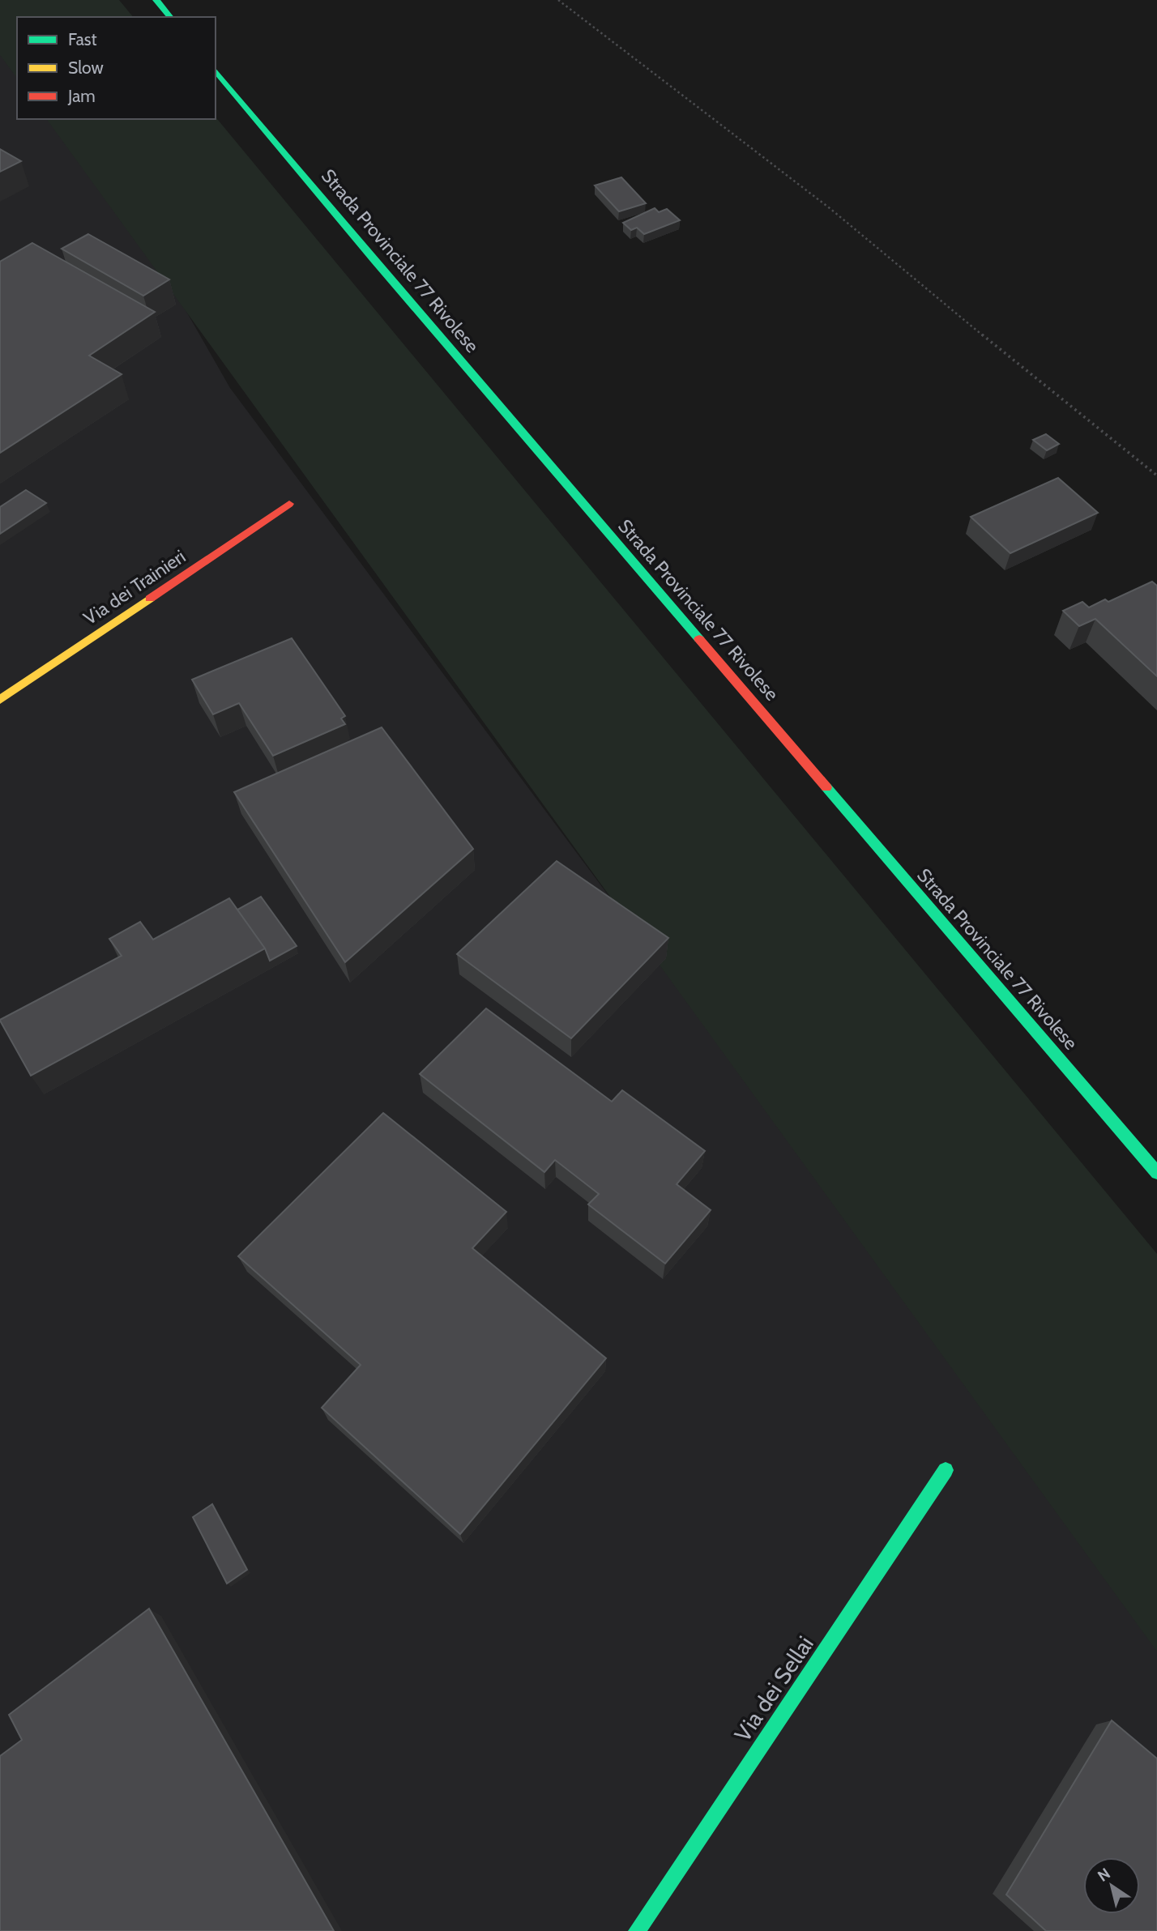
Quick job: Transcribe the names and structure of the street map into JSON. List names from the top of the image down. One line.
{"streets":{"main road":["Strada Provinciale 77 Rivolese","Via dei Trainieri","Via dei Sellai"]},"legend":["Fast","Slow","Jam"],"north":"top left"}
